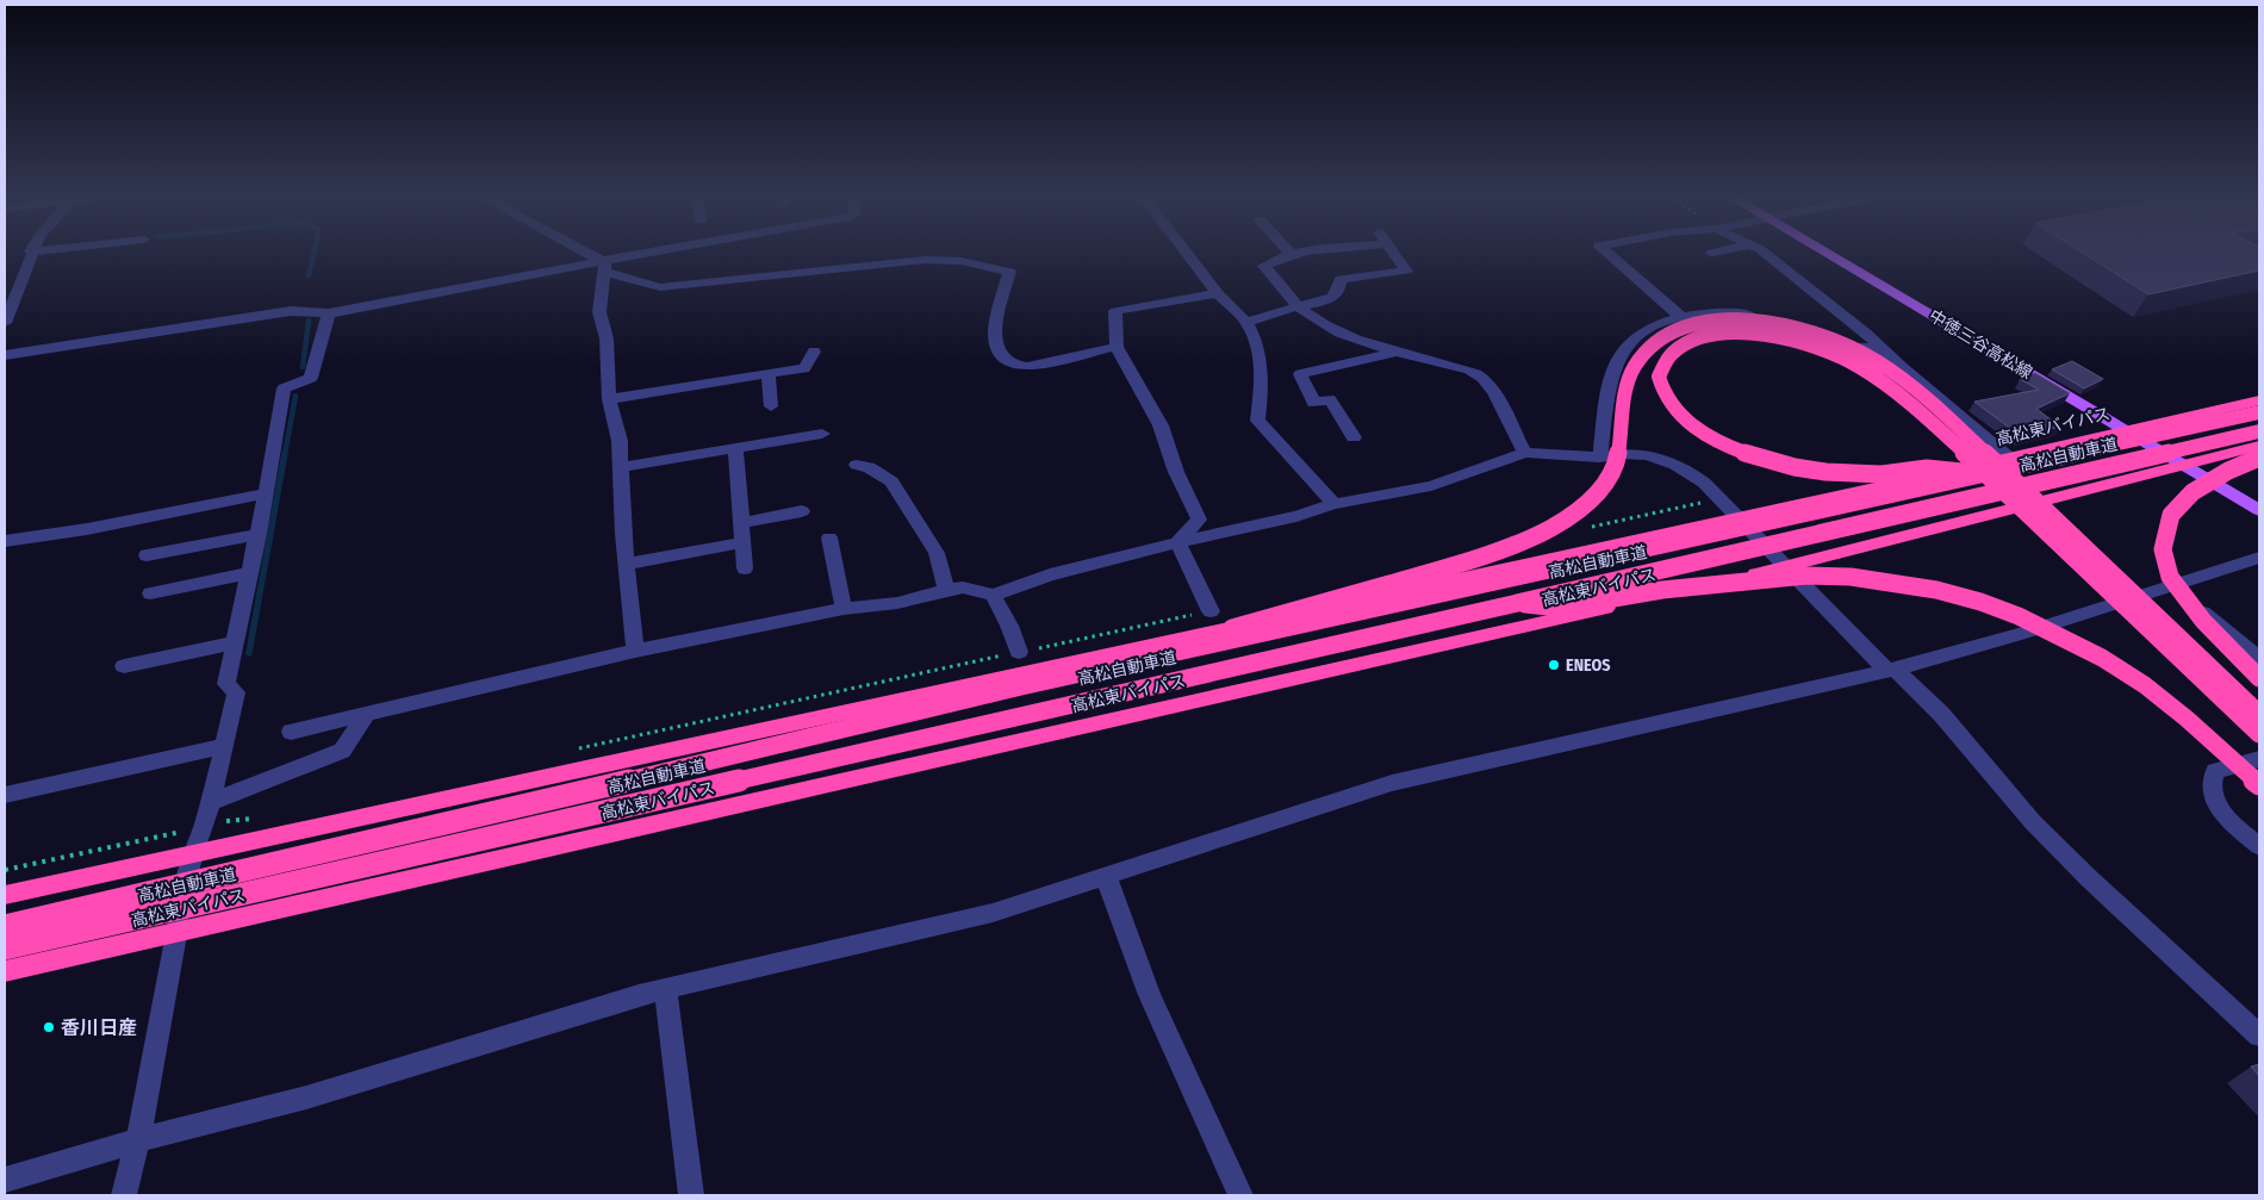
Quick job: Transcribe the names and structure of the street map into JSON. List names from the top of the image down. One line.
{"streets":{"highway":["高松東バイパス","高松自動車道"],"main road":["中徳三谷高松線"]},"crossings":[["中徳三谷高松線","高松東バイパス"]],"places":["ENEOS","香川日産"]}
